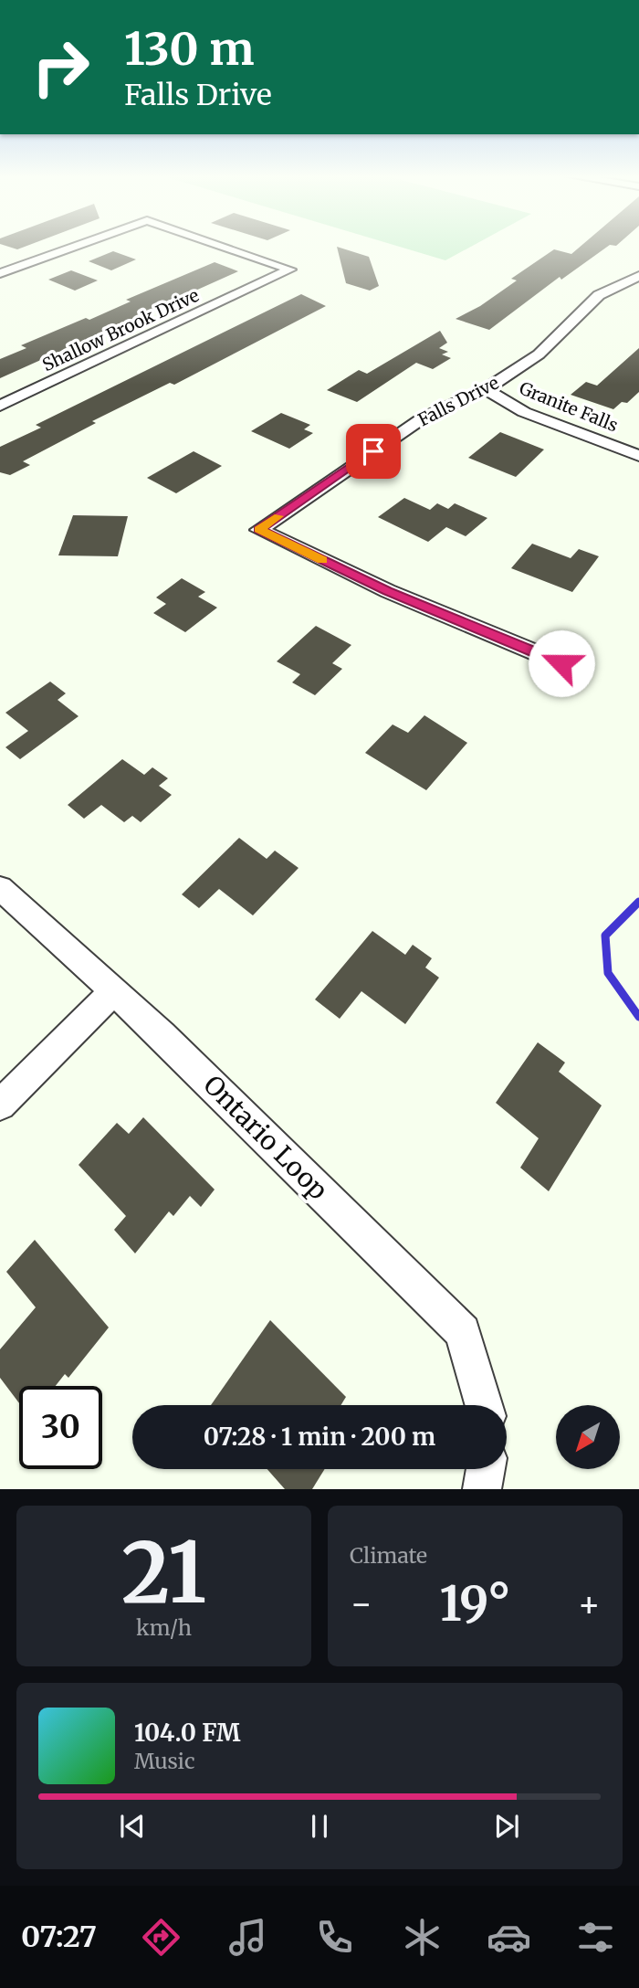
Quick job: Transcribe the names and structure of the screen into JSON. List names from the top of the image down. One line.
{"streets":{"street":["Shallow Brook Drive","Falls Drive","Granite Falls","Ontario Loop"]},"crossings":[["Falls Drive","Granite Falls"]],"north":"bottom left","page":{"turn":["130 m","Falls Drive"],"limit":"30","trip":"07:28 · 1 min · 200 m","tile":[["21","km/h"],"Climate"],"heat":["−","19°","+"],"song":["104.0 FM","Music"],"tabs":"07:27"}}
